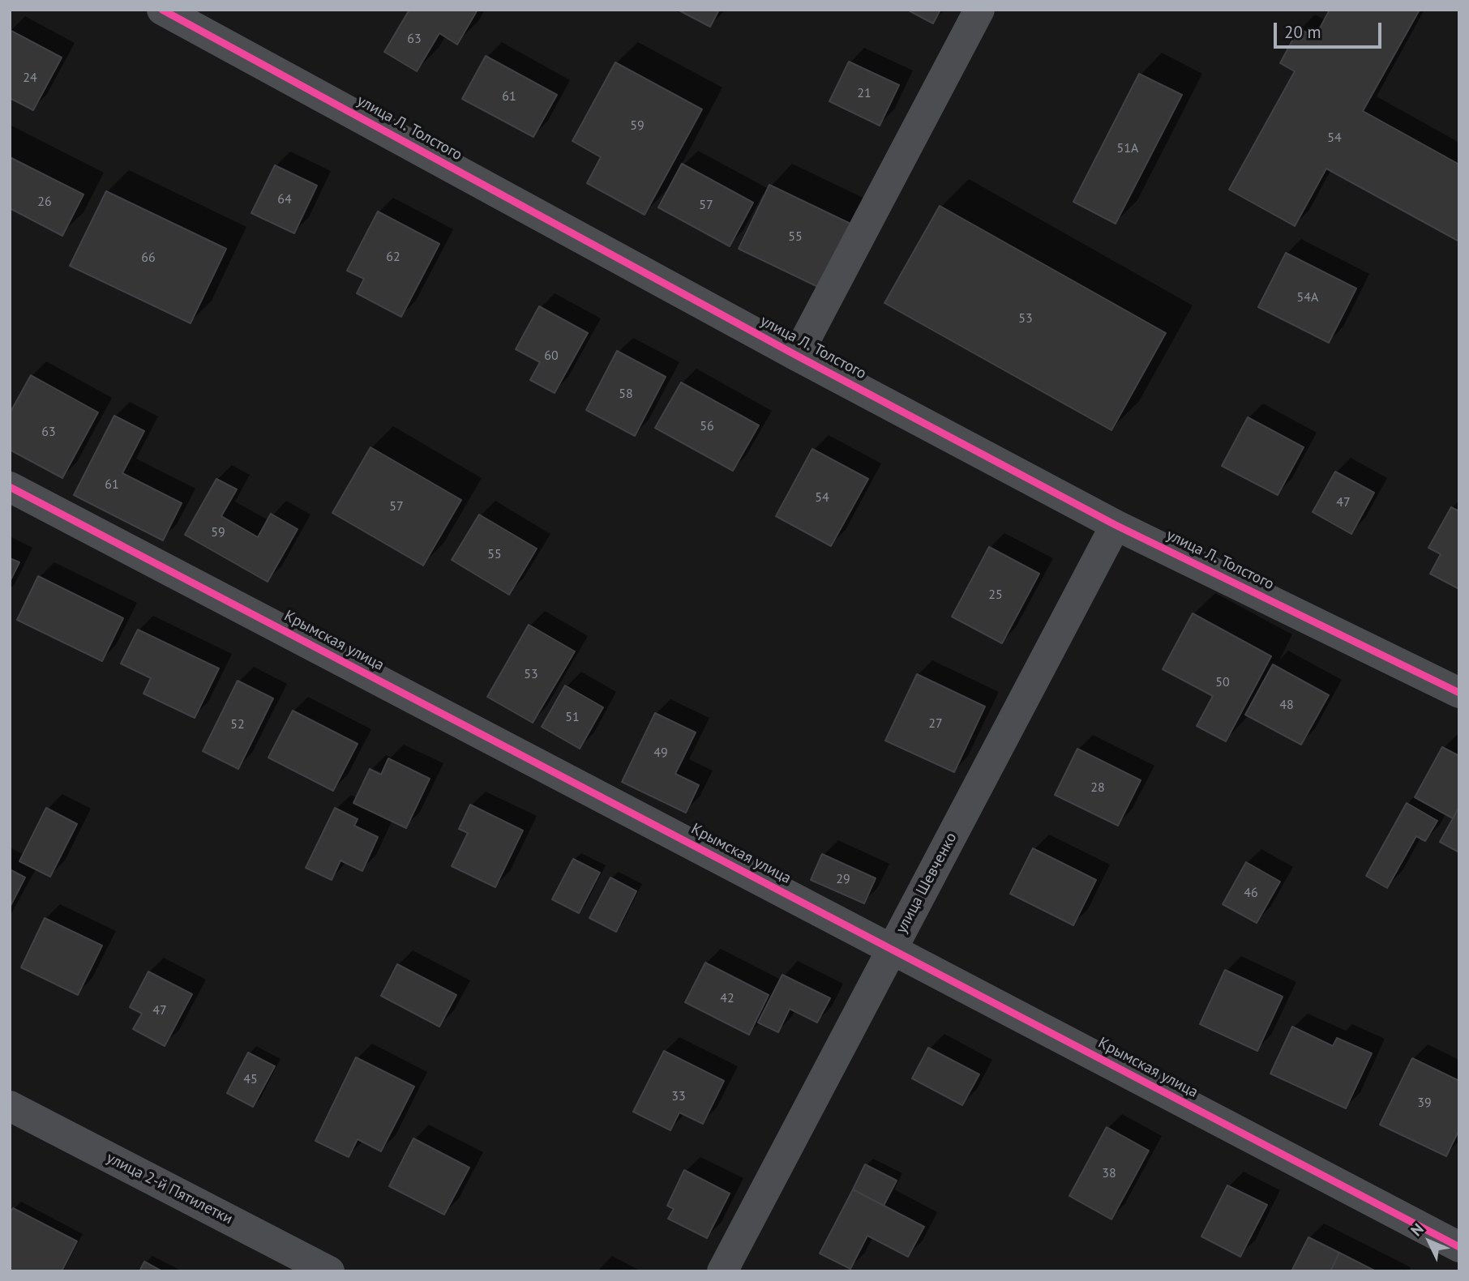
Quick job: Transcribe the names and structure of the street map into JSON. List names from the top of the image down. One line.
{"streets":{"street":["улица Л. Толстого","Крымская улица","улица Шевченко","улица 2-й Пятилетки"]},"crossings":[["улица Л. Толстого","улица Шевченко"],["Крымская улица","улица Шевченко"]],"house_numbers":["63","24","21","61","59","54","51А","64","26","57","55","62","66","54А","53","60","58","56","63","61","54","47","57","59","55","25","53","50","48","51","27","52","49","28","29","46","42","47","45","33","39","38"],"scale_bar":"20 m","north":"top left"}
